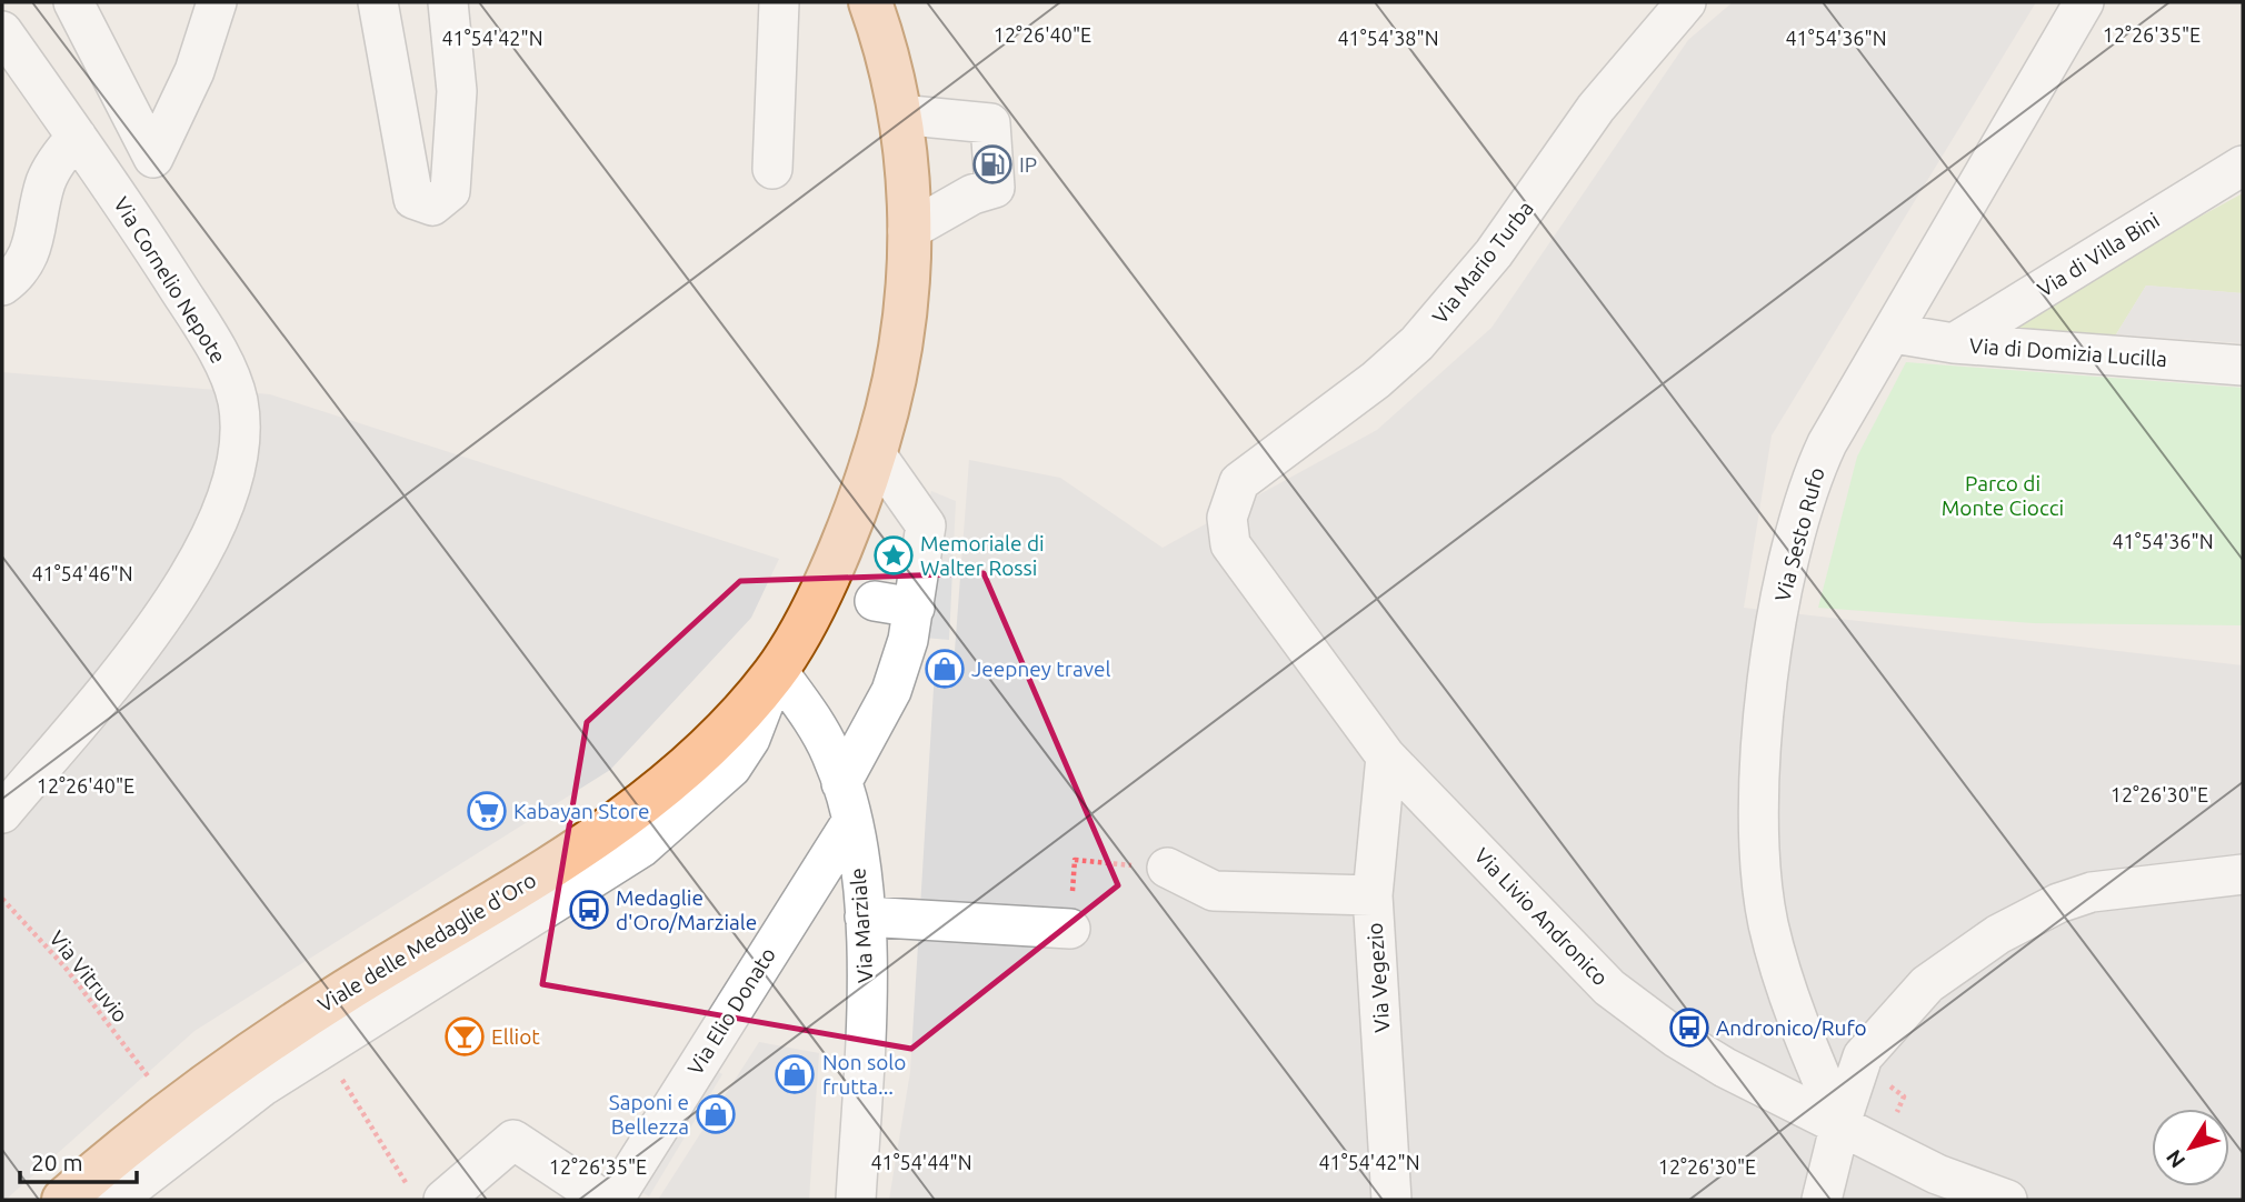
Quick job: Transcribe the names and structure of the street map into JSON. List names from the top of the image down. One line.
{"streets":{"main road":["Viale delle Medaglie d'Oro"],"street":["Via di Villa Bini","Via Mario Turba","Via Cornelio Nepote","Via di Domizia Lucilla","Via Sesto Rufo","Via Livio Andronico","Via Marziale","Via Vegezio","Via Elio Donato"],"path":["Via Vitruvio"]},"crossings":[["Via di Villa Bini","Via di Domizia Lucilla"],["Via Mario Turba","Via Livio Andronico"],["Via di Domizia Lucilla","Via Sesto Rufo"],["Via Sesto Rufo","Via Livio Andronico"],["Via Livio Andronico","Via Vegezio"],["Via Marziale","Viale delle Medaglie d'Oro"],["Via Marziale","Via Elio Donato"]],"parks":["Parco di Monte Ciocci"],"places":{"fuel station":["IP"],"place":["Memoriale di Walter Rossi"],"shop":["Jeepney travel","Non solo frutta...","Saponi e Bellezza"],"supermarket":["Kabayan Store"],"bus stop":["Medaglie d'Oro/Marziale","Andronico/Rufo"],"bar":["Elliot"]},"scale_bar":"20 m","north":"bottom left","coordinates":["12°26'40\"E","12°26'35\"E","41°54'42\"N","41°54'38\"N","41°54'36\"N","41°54'46\"N","12°26'30\"E","41°54'44\"N"]}
